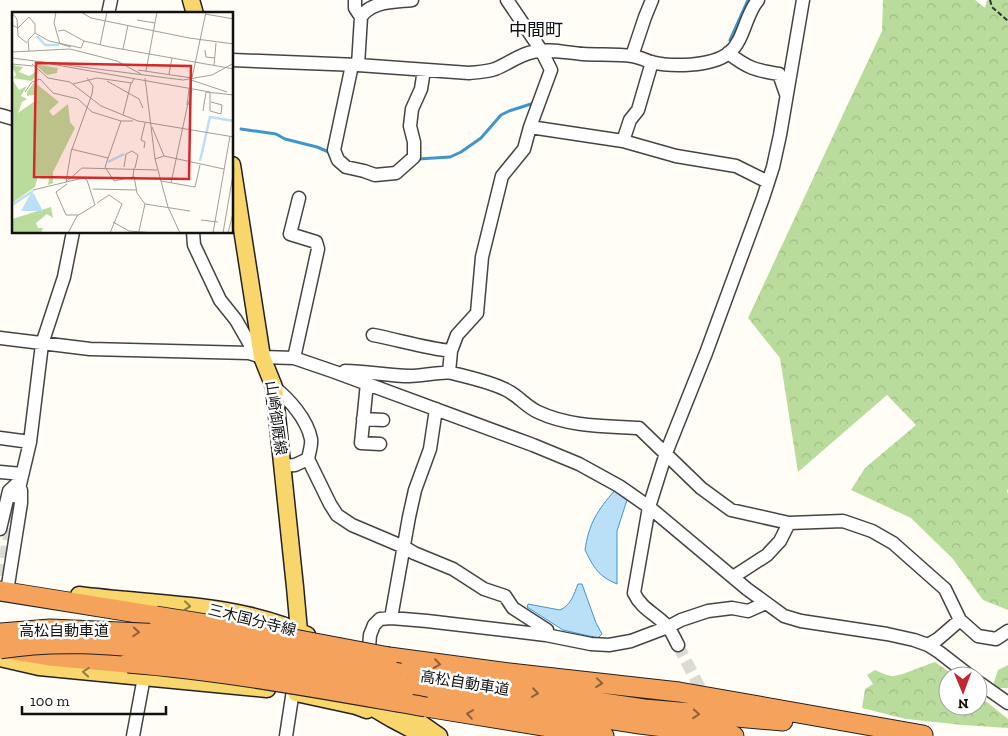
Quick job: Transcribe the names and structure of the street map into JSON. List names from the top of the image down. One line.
{"streets":{"highway":["高松自動車道"],"main road":["山崎御厩線","三木国分寺線"]},"crossings":[["山崎御厩線","三木国分寺線"]],"districts":["中間町"],"scale_bar":"100 m","north":"bottom"}
